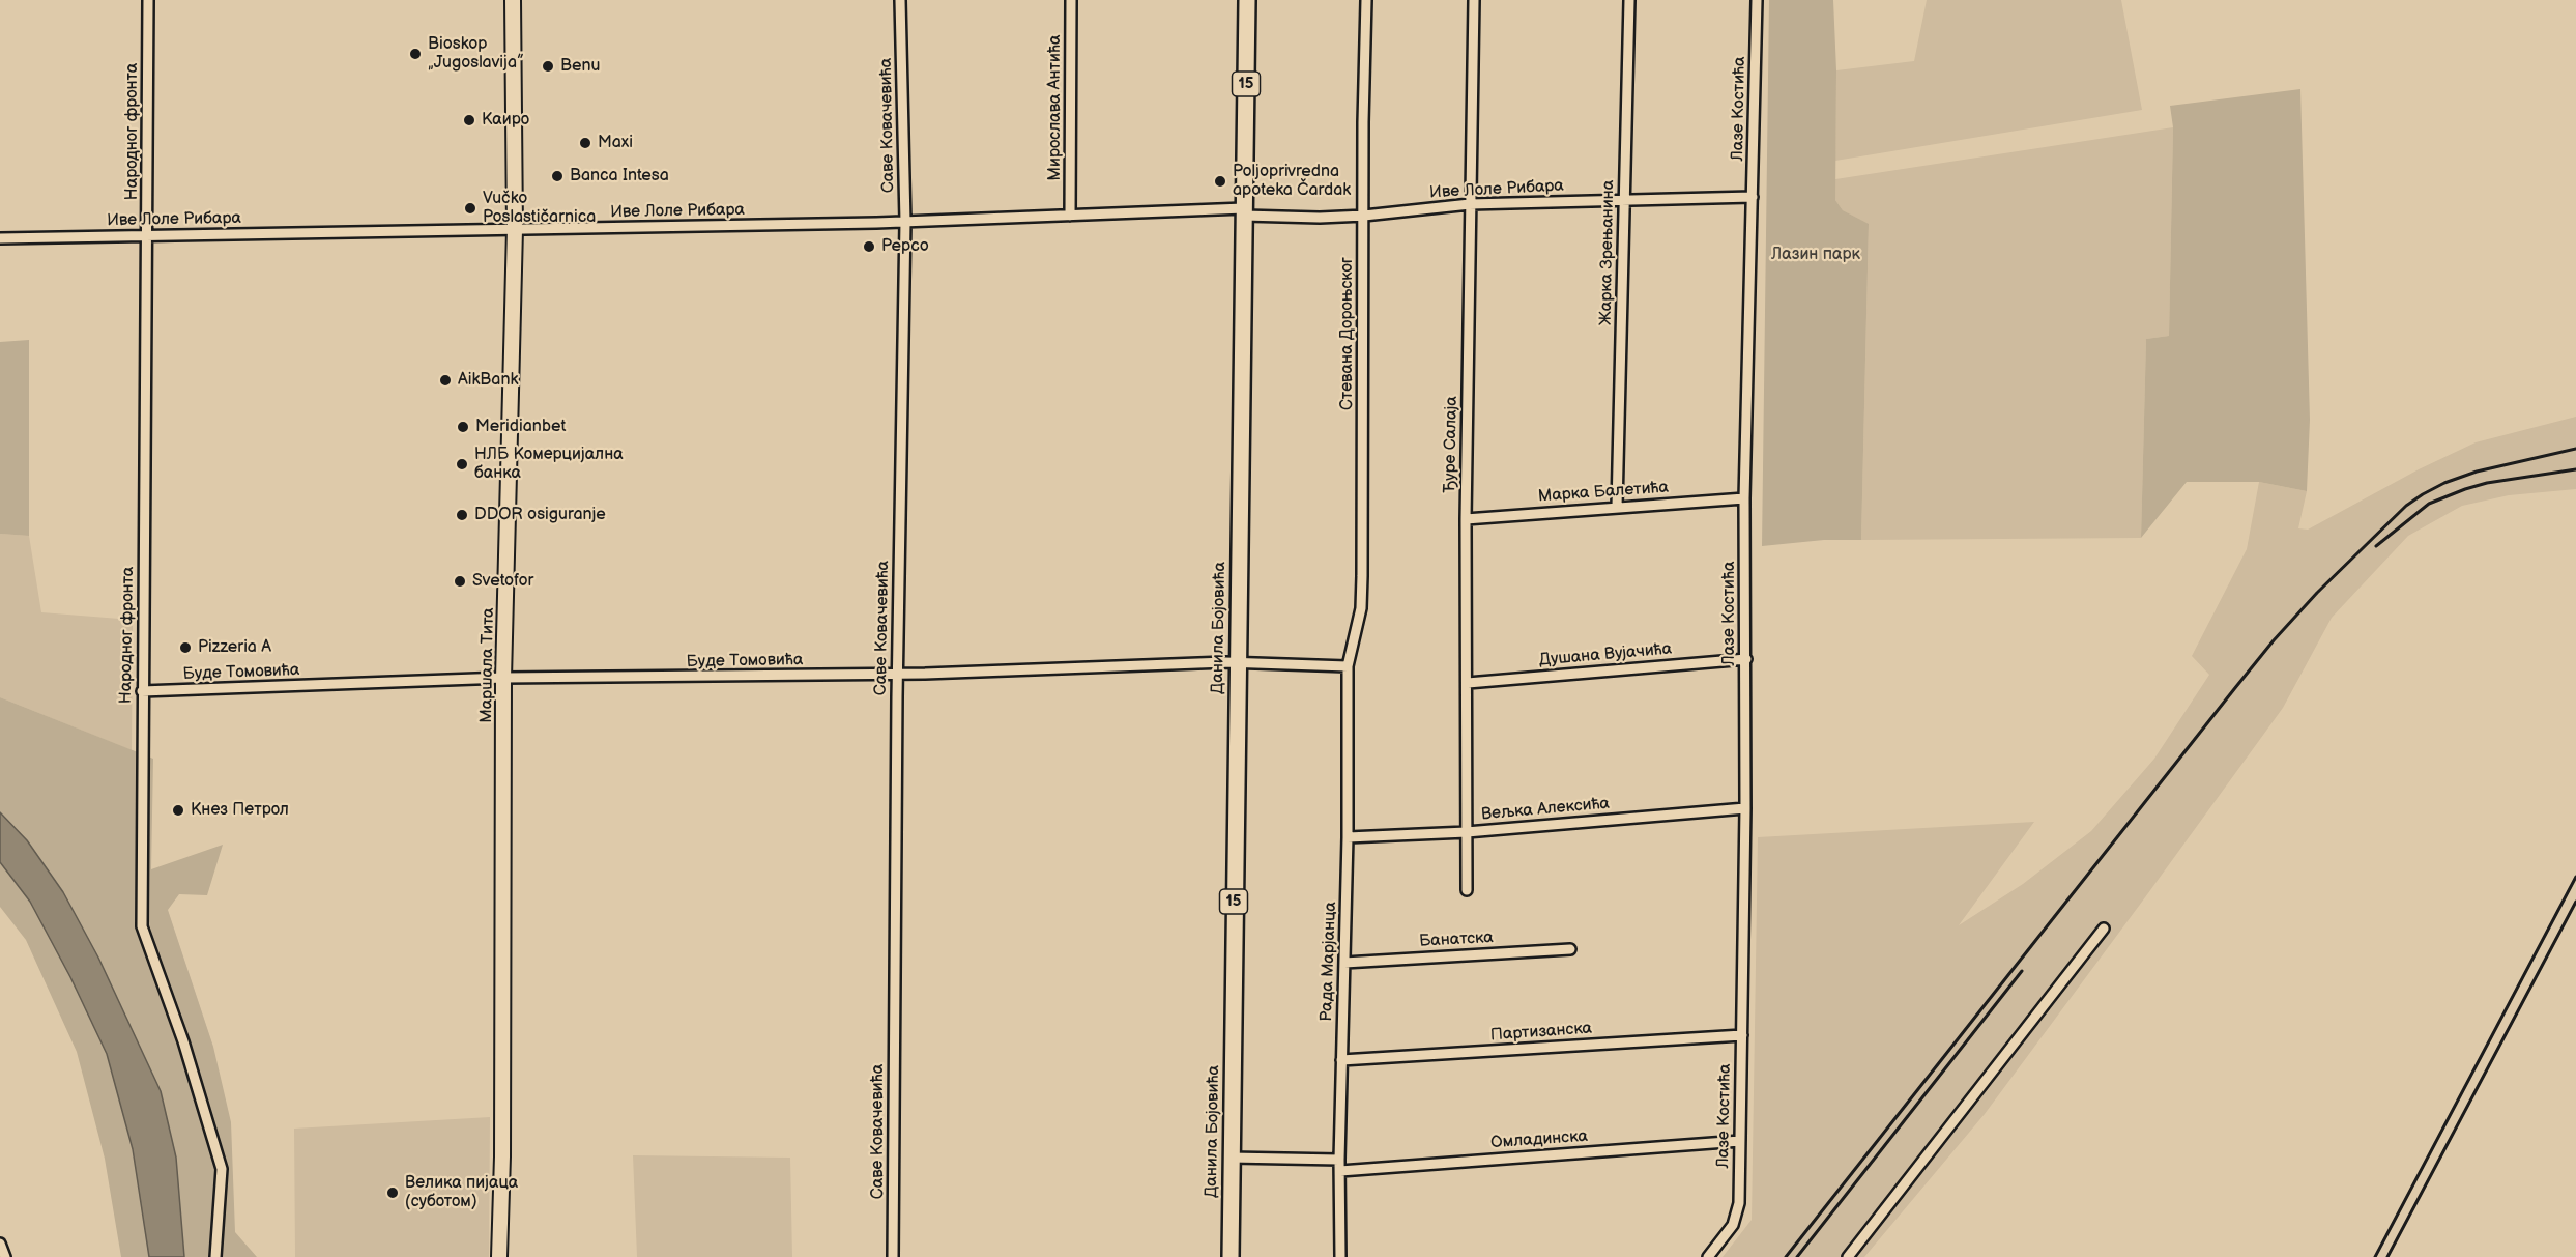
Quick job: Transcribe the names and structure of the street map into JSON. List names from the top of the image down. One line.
{"streets":{"main road":["15","Данила Бојовића"],"street":["Мирослава Антића","Лазе Костића","Саве Ковачевића","Народног фронта","Иве Лоле Рибара","Жарка Зрењанина","Стевана Дороњског","Ђуре Салаја","Марка Балетића","Душана Вујачића","Буде Томовића","Маршала Тита","Вељка Алексића","Банатска","Рада Марјанца","Партизанска","Омладинска"]},"crossings":[["Мирослава Антића","Иве Лоле Рибара"],["Лазе Костића","Иве Лоле Рибара"],["Лазе Костића","Марка Балетића"],["Лазе Костића","Душана Вујачића"],["Лазе Костића","Вељка Алексића"],["Лазе Костића","Партизанска"],["Лазе Костића","Омладинска"],["Саве Ковачевића","Иве Лоле Рибара"],["Саве Ковачевића","Буде Томовића"],["Народног фронта","Иве Лоле Рибара"],["Народног фронта","Буде Томовића"],["Иве Лоле Рибара","Жарка Зрењанина"],["Иве Лоле Рибара","Стевана Дороњског"],["Иве Лоле Рибара","Ђуре Салаја"],["Иве Лоле Рибара","Данила Бојовића"],["Иве Лоле Рибара","Маршала Тита"],["Жарка Зрењанина","Марка Балетића"],["Стевана Дороњског","Буде Томовића"],["Стевана Дороњског","Рада Марјанца"],["Ђуре Салаја","Марка Балетића"],["Ђуре Салаја","Душана Вујачића"],["Ђуре Салаја","Вељка Алексића"],["Данила Бојовића","Буде Томовића"],["Буде Томовића","Маршала Тита"],["Буде Томовића","Рада Марјанца"],["Вељка Алексића","Рада Марјанца"],["Банатска","Рада Марјанца"],["Рада Марјанца","Партизанска"],["Рада Марјанца","Омладинска"]],"parks":["Лазин парк"],"places":["Bioskop „Jugoslavija”","Benu","Каиро","Maxi","Banca Intesa","Poljoprivredna apoteka Čardak","Vučko Poslastičarnica","Pepco","AikBank","Meridianbet","НЛБ Комерцијална банка","DDOR osiguranje","Svetofor","Pizzeria A","Кнез Петрол","Велика пијаца (суботом)"]}
